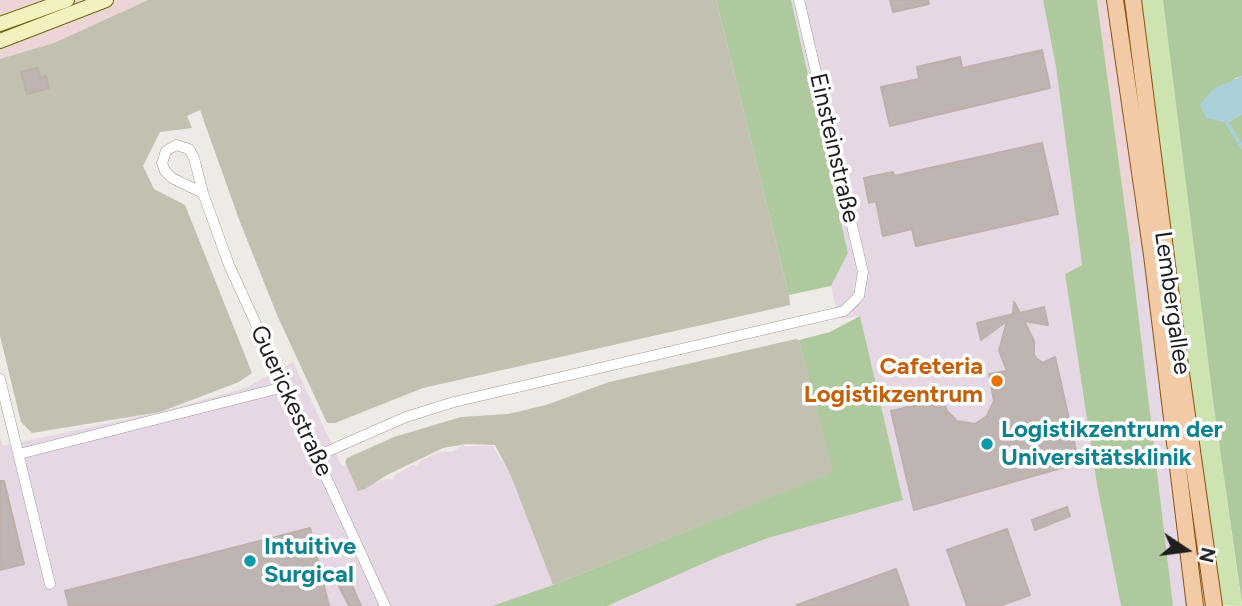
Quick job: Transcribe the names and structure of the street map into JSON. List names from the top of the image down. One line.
{"streets":{"main road":["Lembergallee"],"street":["Einsteinstraße","Guerickestraße"]},"crossings":[["Einsteinstraße","Guerickestraße"]],"places":["Cafeteria Logistikzentrum","Logistikzentrum der Universitätsklinik","Intuitive Surgical"],"north":"right"}
